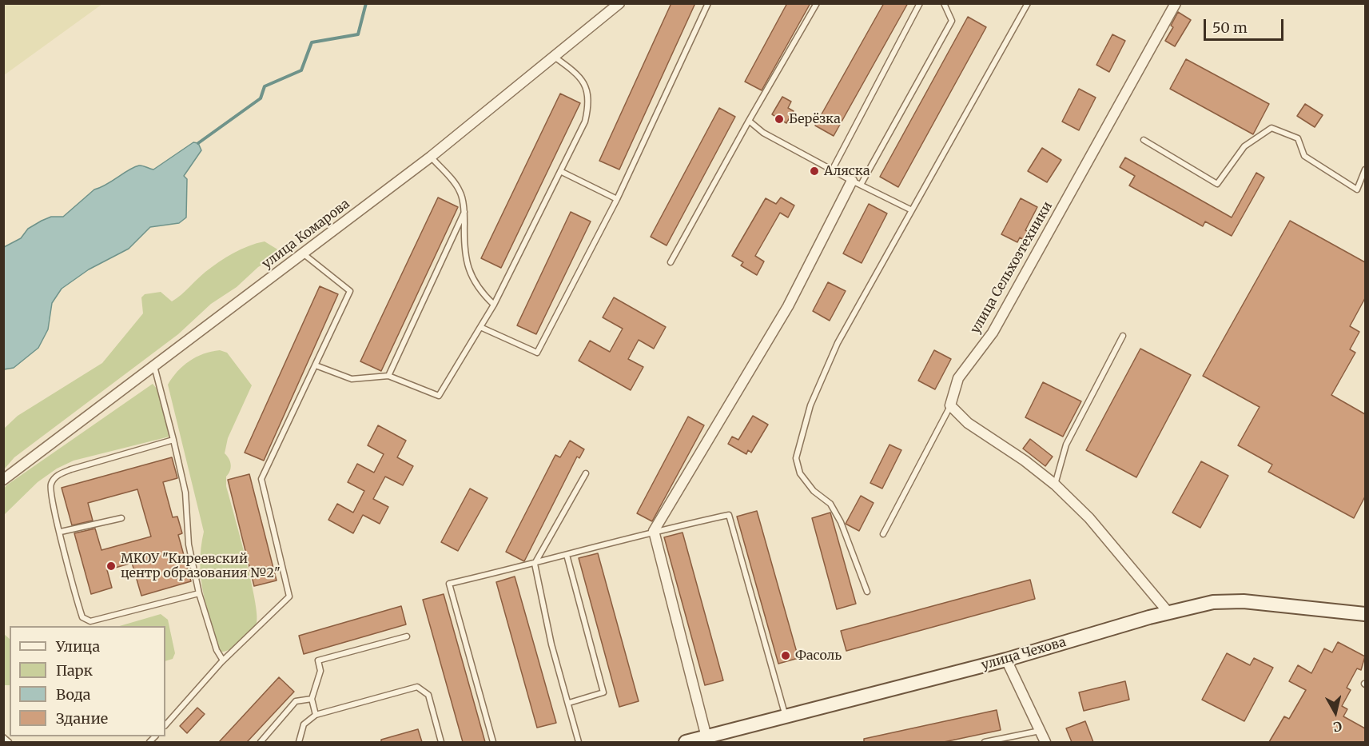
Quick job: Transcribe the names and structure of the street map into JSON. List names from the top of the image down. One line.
{"streets":{"main road":["улица Чехова"],"street":["улица Комарова","улица Сельхозтехники"]},"places":["Берёзка","Аляска","МКОУ \"Киреевский центр образования №2\"","Фасоль"],"legend":["Улица","Парк","Вода","Здание"],"scale_bar":"50 m","north":"bottom"}
